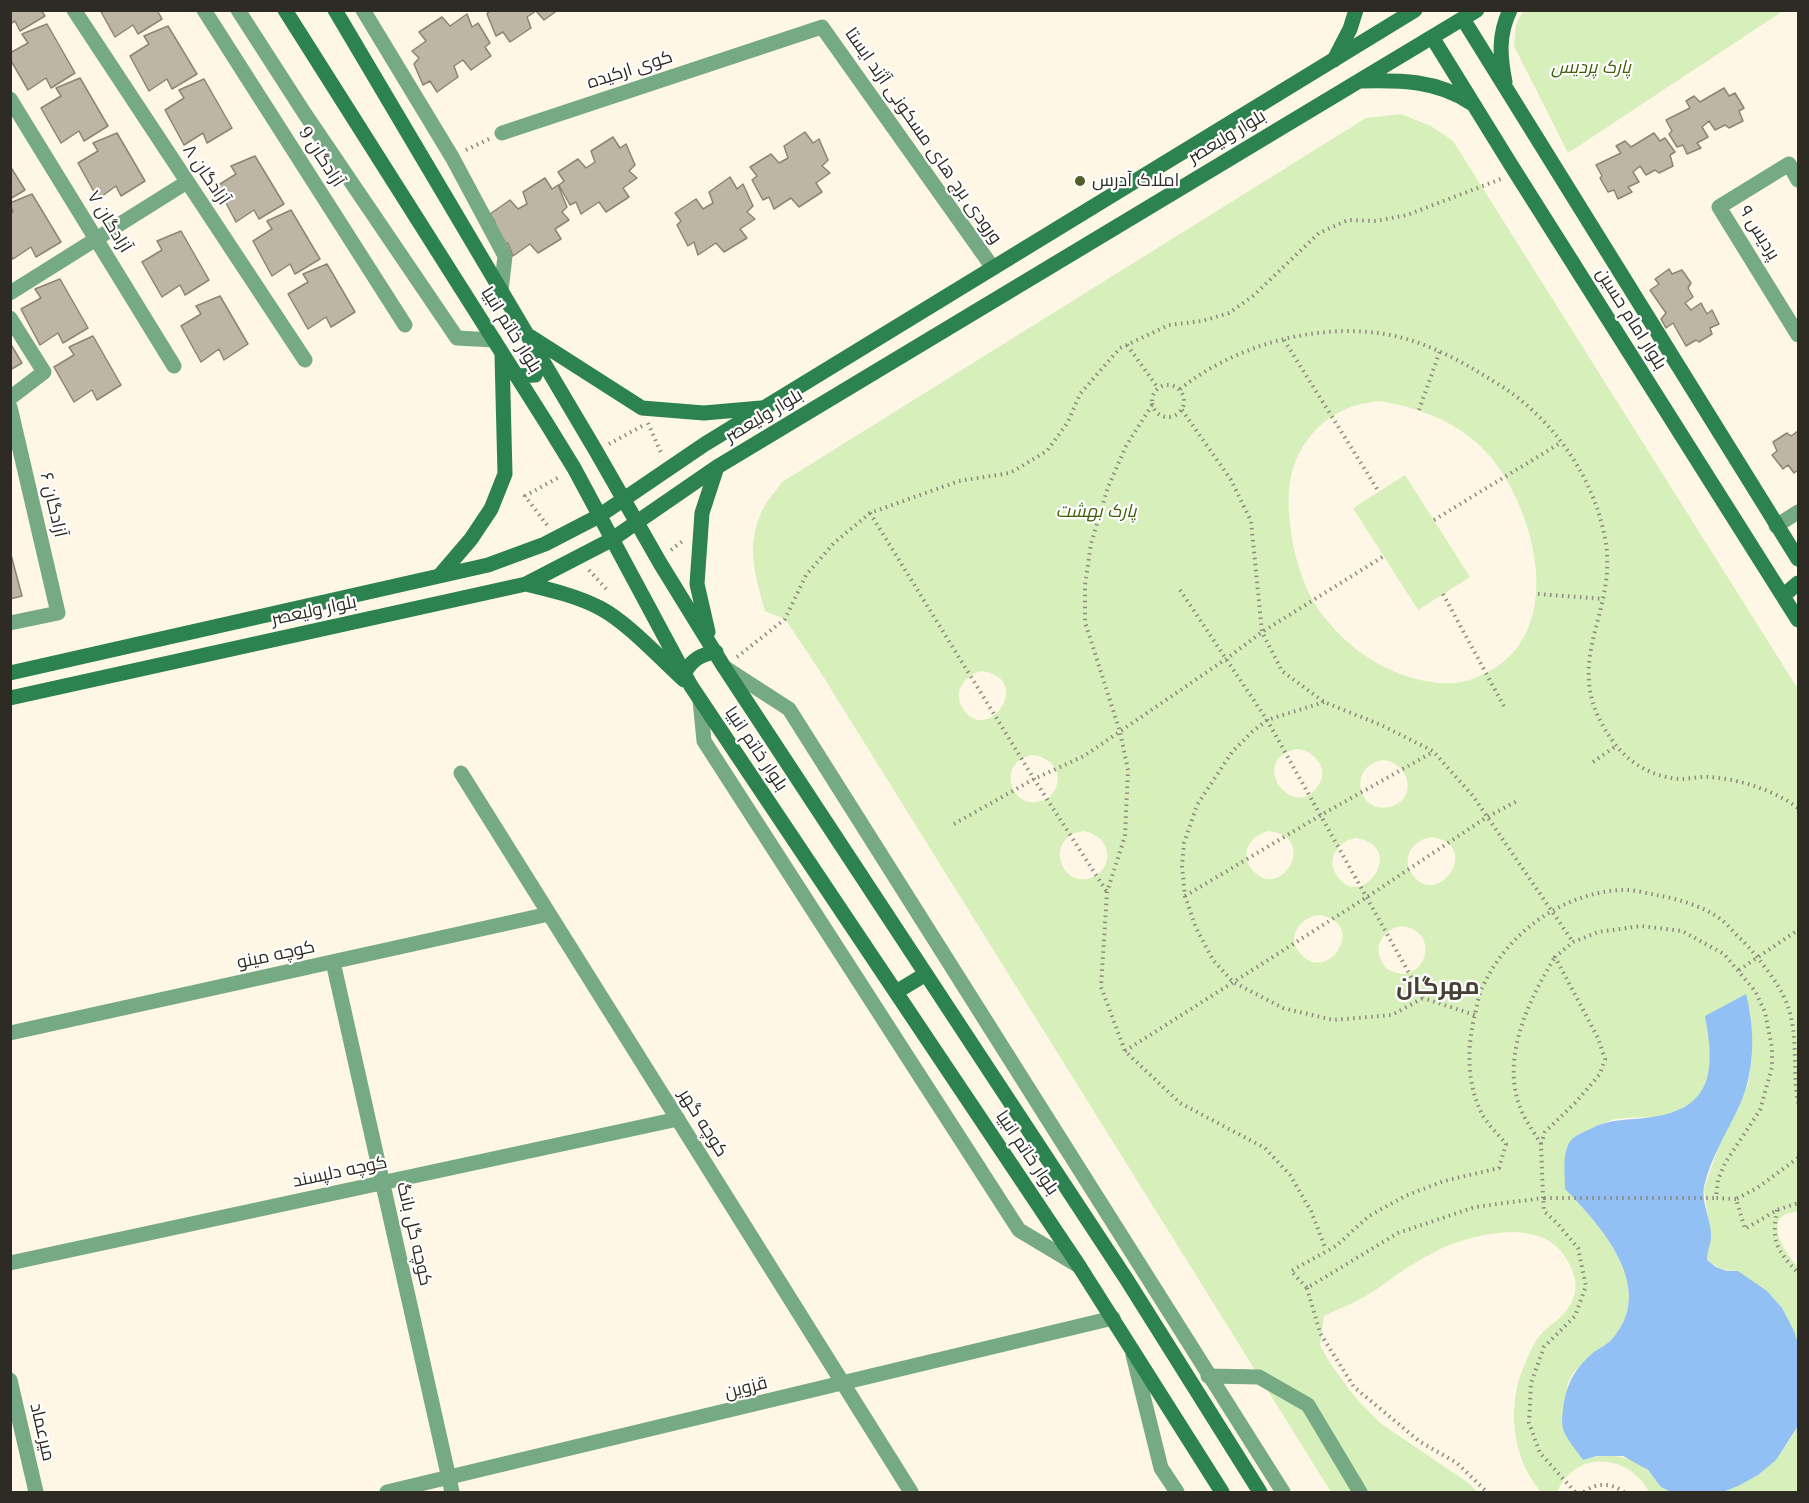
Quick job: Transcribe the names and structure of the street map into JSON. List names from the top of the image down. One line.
{"streets":{"main road":["بلوار ولیعصر","بلوار امام حسین","بلوار خاتم انبیا"],"street":["کوی ارکیده","ورودی برج های مسکونی آژند ایستا","آزادگان 9","آزادگان ۸","آزادگان ۷","پردیس ۹","آزادگان ۶","کوچه مینو","کوچه گهر","کوچه دلپسند","کوچه گل بانگ","قزوین","میرعماد"]},"crossings":[["کوی ارکیده","ورودی برج های مسکونی آژند ایستا"],["ورودی برج های مسکونی آژند ایستا","بلوار ولیعصر"],["بلوار ولیعصر","بلوار امام حسین"],["بلوار ولیعصر","بلوار خاتم انبیا"],["بلوار خاتم انبیا","قزوین"],["کوچه مینو","کوچه گهر"],["کوچه مینو","کوچه گل بانگ"],["کوچه گهر","کوچه دلپسند"],["کوچه گهر","قزوین"],["کوچه دلپسند","کوچه گل بانگ"],["کوچه گل بانگ","قزوین"]],"districts":["مهرگان"],"parks":["پارک پردیس","پارک بهشت"],"places":["املاک آدرس"]}
